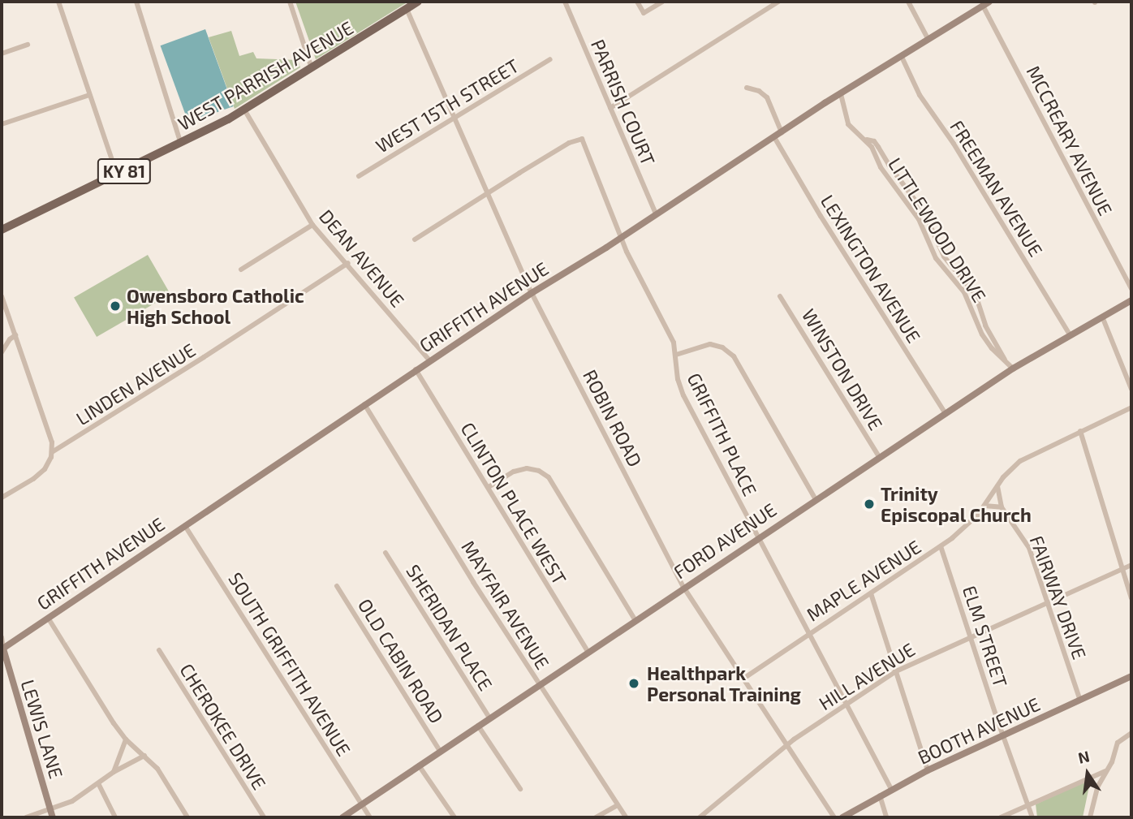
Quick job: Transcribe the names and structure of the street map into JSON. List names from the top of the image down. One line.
{"streets":{"main road":["WEST PARRISH AVENUE","KY 81"],"street":["PARRISH COURT","WEST 15TH STREET","MCCREARY AVENUE","FREEMAN AVENUE","LITTLEWOOD DRIVE","DEAN AVENUE","LEXINGTON AVENUE","GRIFFITH AVENUE","WINSTON DRIVE","LINDEN AVENUE","ROBIN ROAD","GRIFFITH PLACE","CLINTON PLACE WEST","FORD AVENUE","MAPLE AVENUE","FAIRWAY DRIVE","MAYFAIR AVENUE","SHERIDAN PLACE","ELM STREET","OLD CABIN ROAD","SOUTH GRIFFITH AVENUE","HILL AVENUE","CHEROKEE DRIVE","LEWIS LANE","BOOTH AVENUE"]},"crossings":[["WEST PARRISH AVENUE","DEAN AVENUE"],["WEST PARRISH AVENUE","ROBIN ROAD"],["PARRISH COURT","GRIFFITH AVENUE"],["WEST 15TH STREET","ROBIN ROAD"],["MCCREARY AVENUE","GRIFFITH AVENUE"],["FREEMAN AVENUE","GRIFFITH AVENUE"],["FREEMAN AVENUE","FORD AVENUE"],["LITTLEWOOD DRIVE","GRIFFITH AVENUE"],["LITTLEWOOD DRIVE","FORD AVENUE"],["DEAN AVENUE","GRIFFITH AVENUE"],["DEAN AVENUE","LINDEN AVENUE"],["LEXINGTON AVENUE","GRIFFITH AVENUE"],["LEXINGTON AVENUE","FORD AVENUE"],["GRIFFITH AVENUE","ROBIN ROAD"],["GRIFFITH AVENUE","GRIFFITH PLACE"],["GRIFFITH AVENUE","CLINTON PLACE WEST"],["GRIFFITH AVENUE","MAYFAIR AVENUE"],["GRIFFITH AVENUE","SOUTH GRIFFITH AVENUE"],["GRIFFITH AVENUE","LEWIS LANE"],["WINSTON DRIVE","FORD AVENUE"],["ROBIN ROAD","GRIFFITH PLACE"],["ROBIN ROAD","FORD AVENUE"],["ROBIN ROAD","MAPLE AVENUE"],["ROBIN ROAD","HILL AVENUE"],["GRIFFITH PLACE","FORD AVENUE"],["GRIFFITH PLACE","MAPLE AVENUE"],["GRIFFITH PLACE","HILL AVENUE"],["GRIFFITH PLACE","BOOTH AVENUE"],["CLINTON PLACE WEST","FORD AVENUE"],["FORD AVENUE","MAYFAIR AVENUE"],["FORD AVENUE","SHERIDAN PLACE"],["FORD AVENUE","OLD CABIN ROAD"],["FORD AVENUE","SOUTH GRIFFITH AVENUE"],["MAPLE AVENUE","FAIRWAY DRIVE"],["MAPLE AVENUE","ELM STREET"],["FAIRWAY DRIVE","HILL AVENUE"],["FAIRWAY DRIVE","BOOTH AVENUE"],["ELM STREET","HILL AVENUE"],["ELM STREET","BOOTH AVENUE"]],"places":["Owensboro Catholic High School","Trinity Episcopal Church","Healthpark Personal Training"],"north":"top"}
